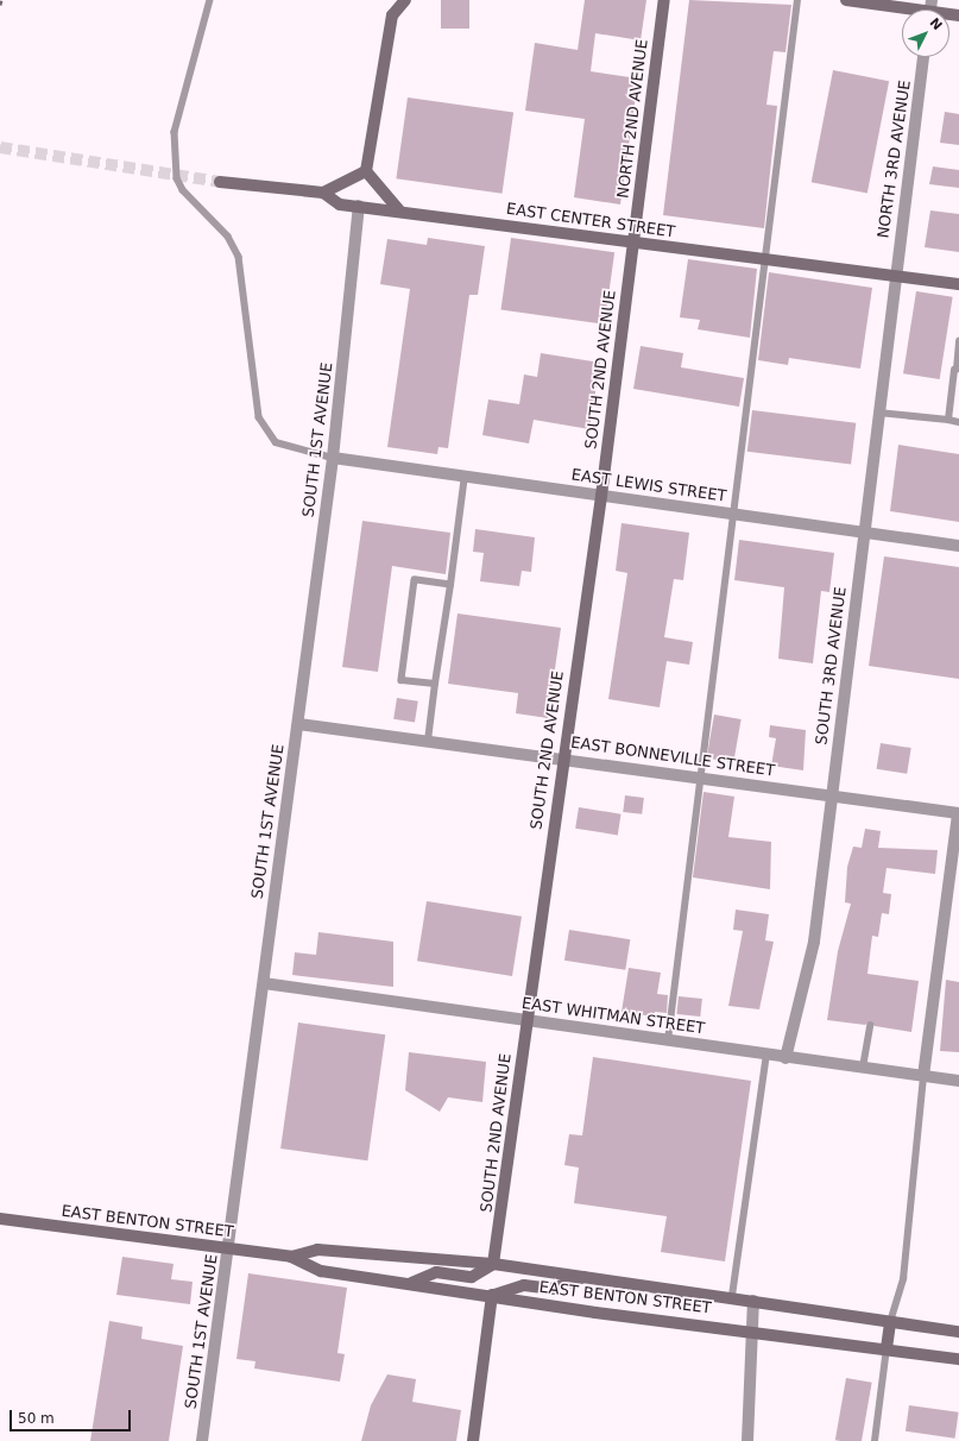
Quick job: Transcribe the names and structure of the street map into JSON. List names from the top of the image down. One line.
{"streets":{"street":["NORTH 2ND AVENUE","NORTH 3RD AVENUE","EAST CENTER STREET","SOUTH 2ND AVENUE","SOUTH 1ST AVENUE","EAST LEWIS STREET","SOUTH 3RD AVENUE","EAST BONNEVILLE STREET","EAST WHITMAN STREET","EAST BENTON STREET"]},"crossings":[["NORTH 2ND AVENUE","EAST CENTER STREET"],["NORTH 2ND AVENUE","SOUTH 2ND AVENUE"],["NORTH 3RD AVENUE","EAST CENTER STREET"],["NORTH 3RD AVENUE","SOUTH 3RD AVENUE"],["EAST CENTER STREET","SOUTH 2ND AVENUE"],["EAST CENTER STREET","SOUTH 1ST AVENUE"],["EAST CENTER STREET","SOUTH 3RD AVENUE"],["SOUTH 2ND AVENUE","EAST LEWIS STREET"],["SOUTH 2ND AVENUE","EAST BONNEVILLE STREET"],["SOUTH 2ND AVENUE","EAST WHITMAN STREET"],["SOUTH 2ND AVENUE","EAST BENTON STREET"],["SOUTH 1ST AVENUE","EAST LEWIS STREET"],["SOUTH 1ST AVENUE","EAST BONNEVILLE STREET"],["SOUTH 1ST AVENUE","EAST WHITMAN STREET"],["EAST LEWIS STREET","SOUTH 3RD AVENUE"],["SOUTH 3RD AVENUE","EAST BONNEVILLE STREET"],["SOUTH 3RD AVENUE","EAST WHITMAN STREET"]],"scale_bar":"50 m","north":"top right"}
